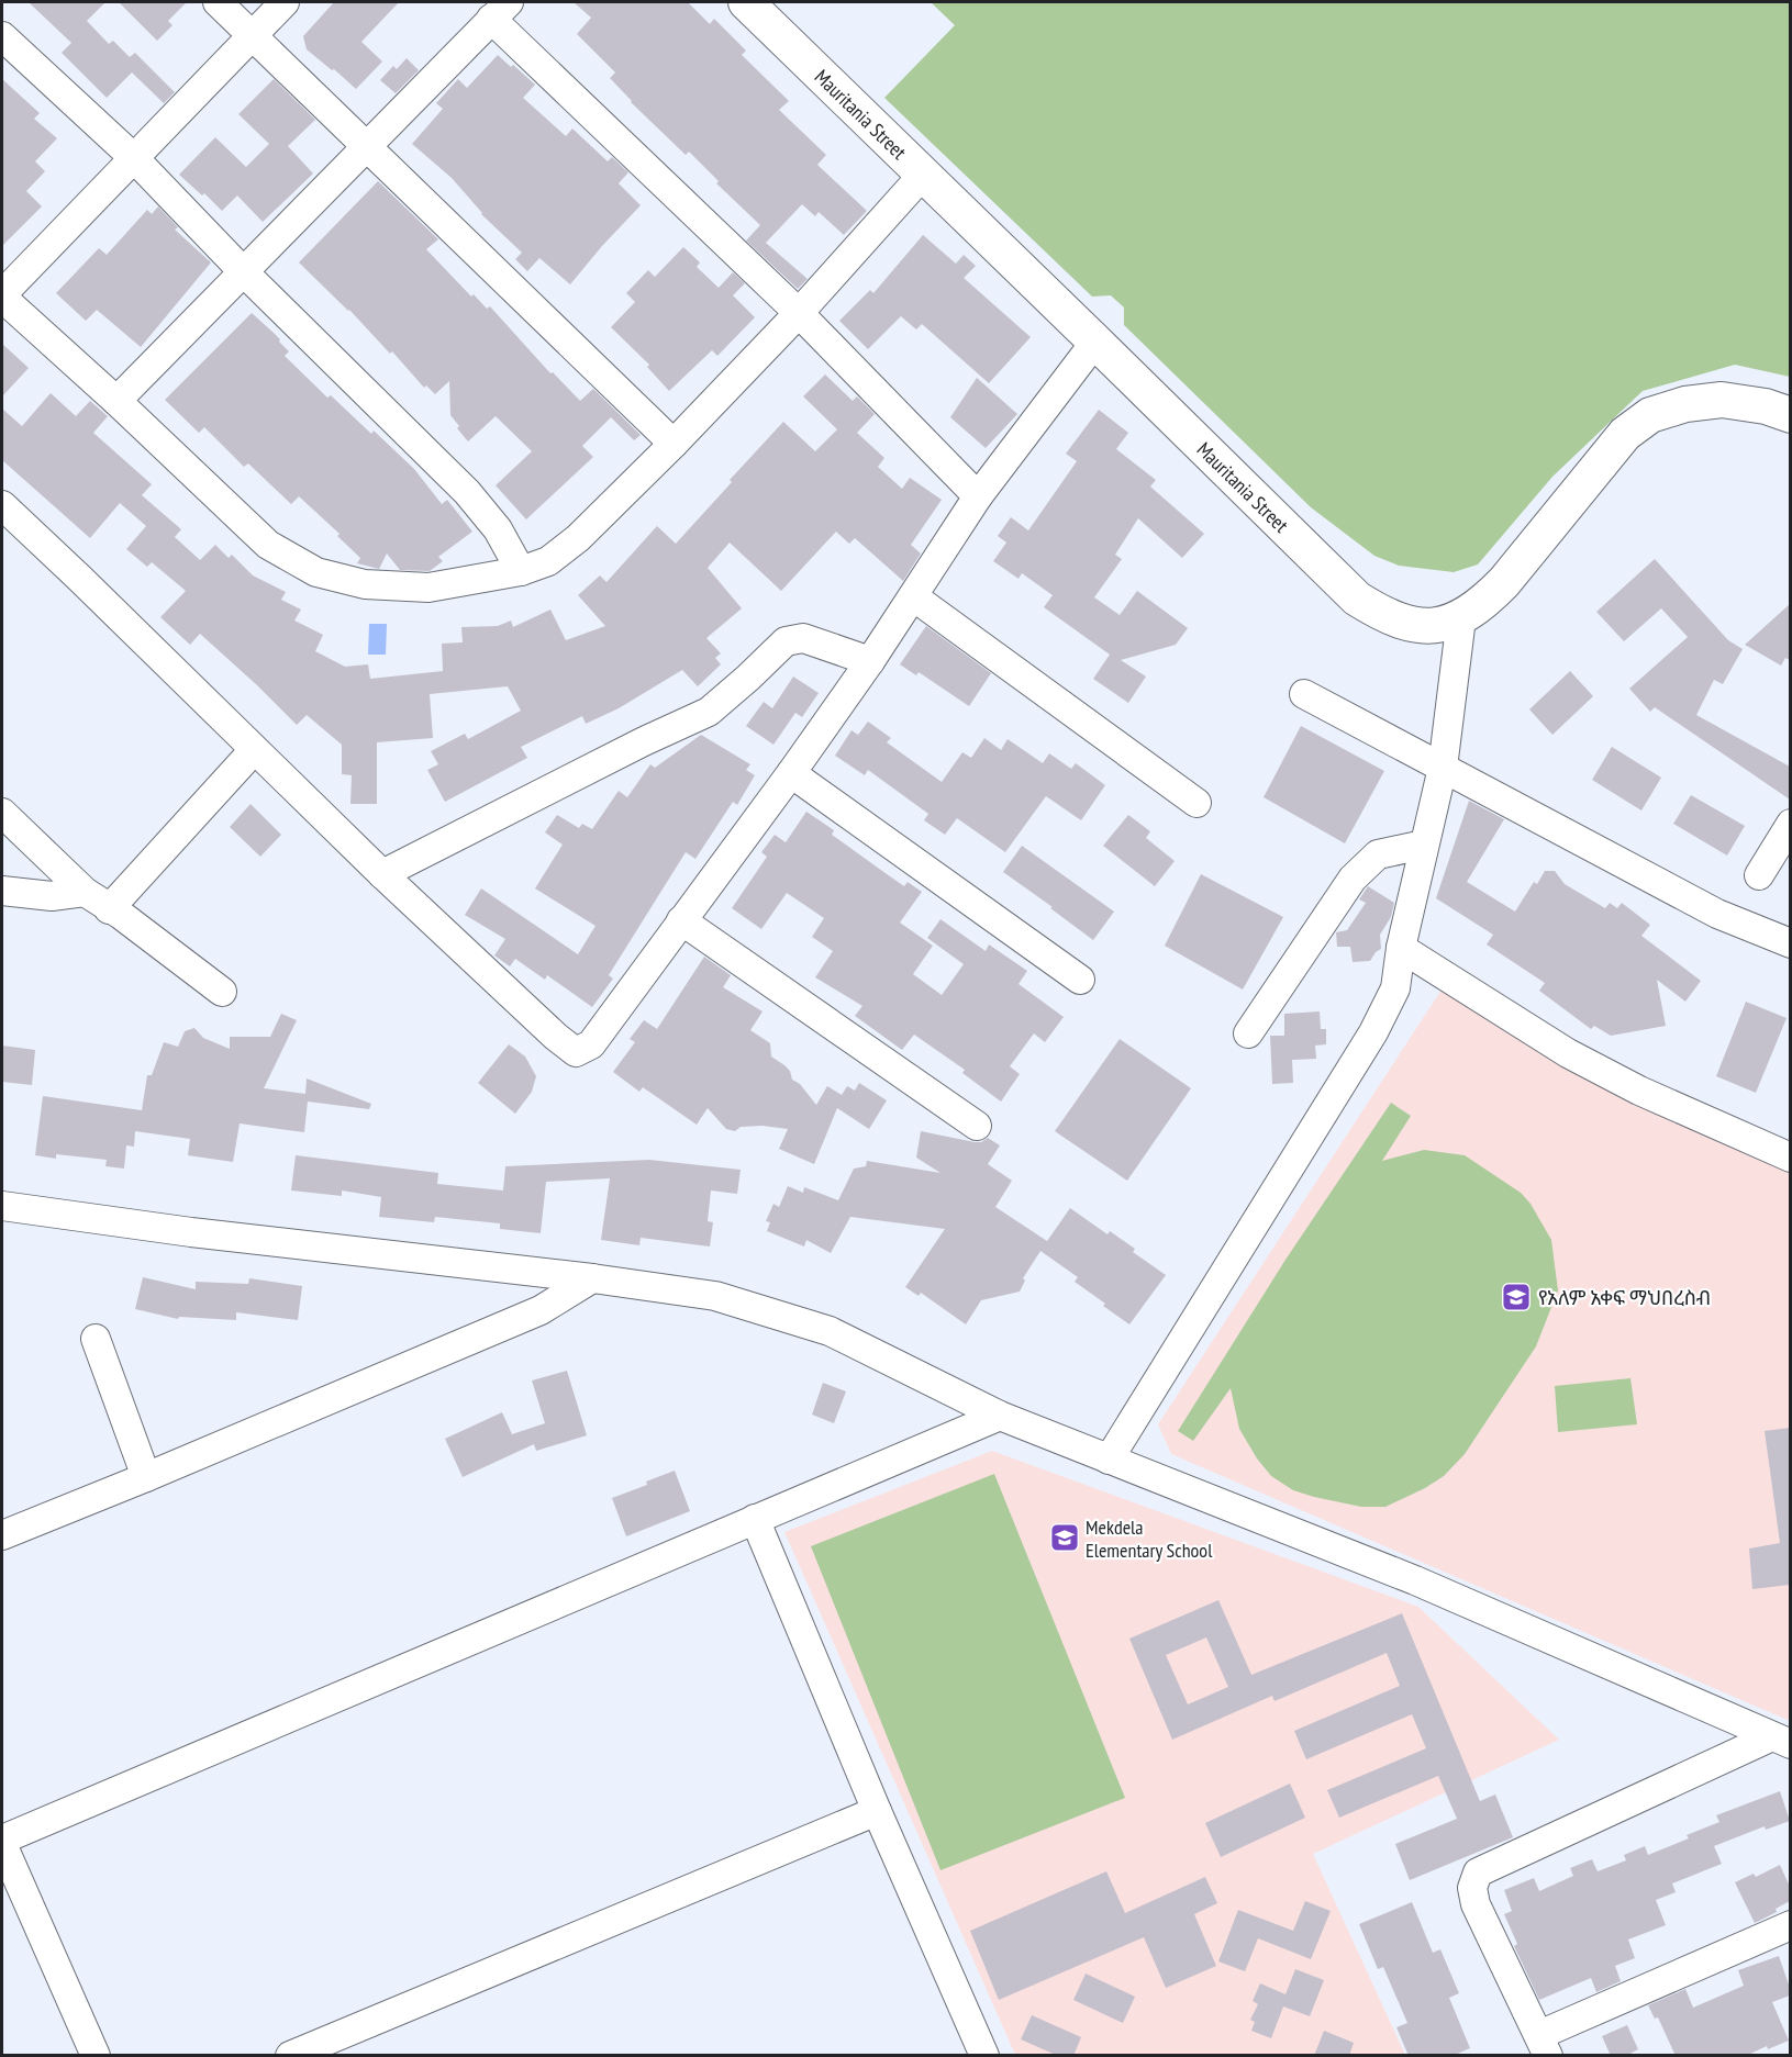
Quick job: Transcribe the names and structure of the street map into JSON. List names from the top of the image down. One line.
{"streets":{"main road":["Mauritania Street"]},"places":{"school or university":["የአለም አቀፍ ማህበረስብ","Mekdela Elementary School"]}}
